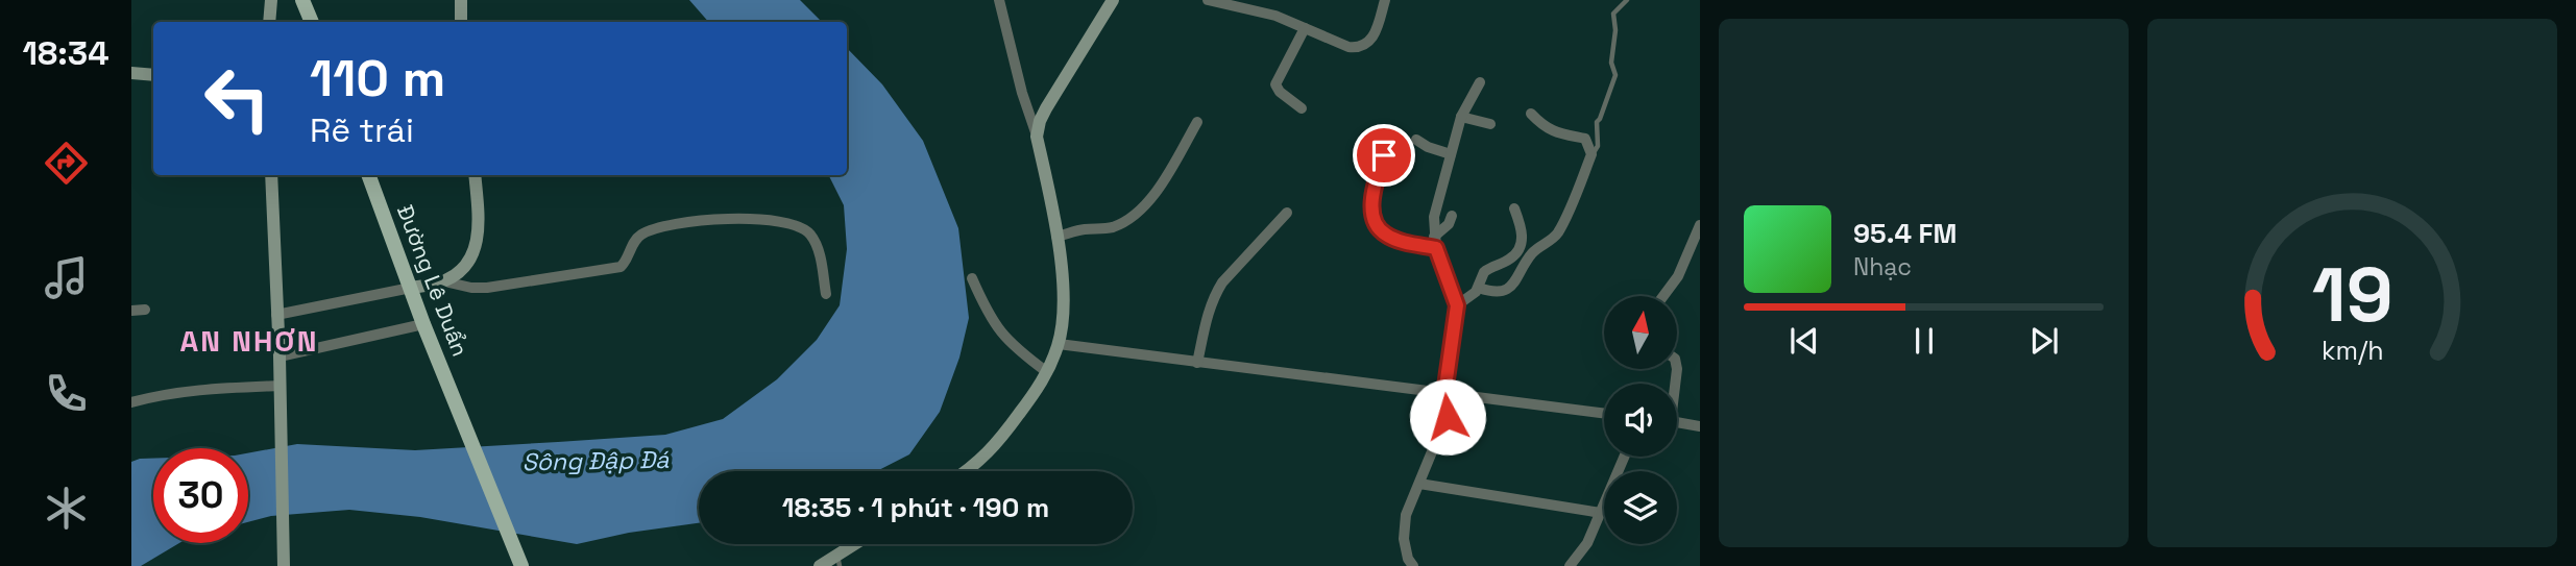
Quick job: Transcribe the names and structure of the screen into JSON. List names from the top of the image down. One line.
{"streets":{"main road":["Đường Lê Duẩn"]},"districts":["AN NHƠN"],"water":["Sông Đập Đá"],"north":"top","page":{"tabs":"18:34","turn":["110 m","Rẽ trái"],"song":["95.4 FM","Nhạc"],"limit":"30","trip":"18:35 · 1 phút · 190 m","gauge":["19","km/h"]}}
